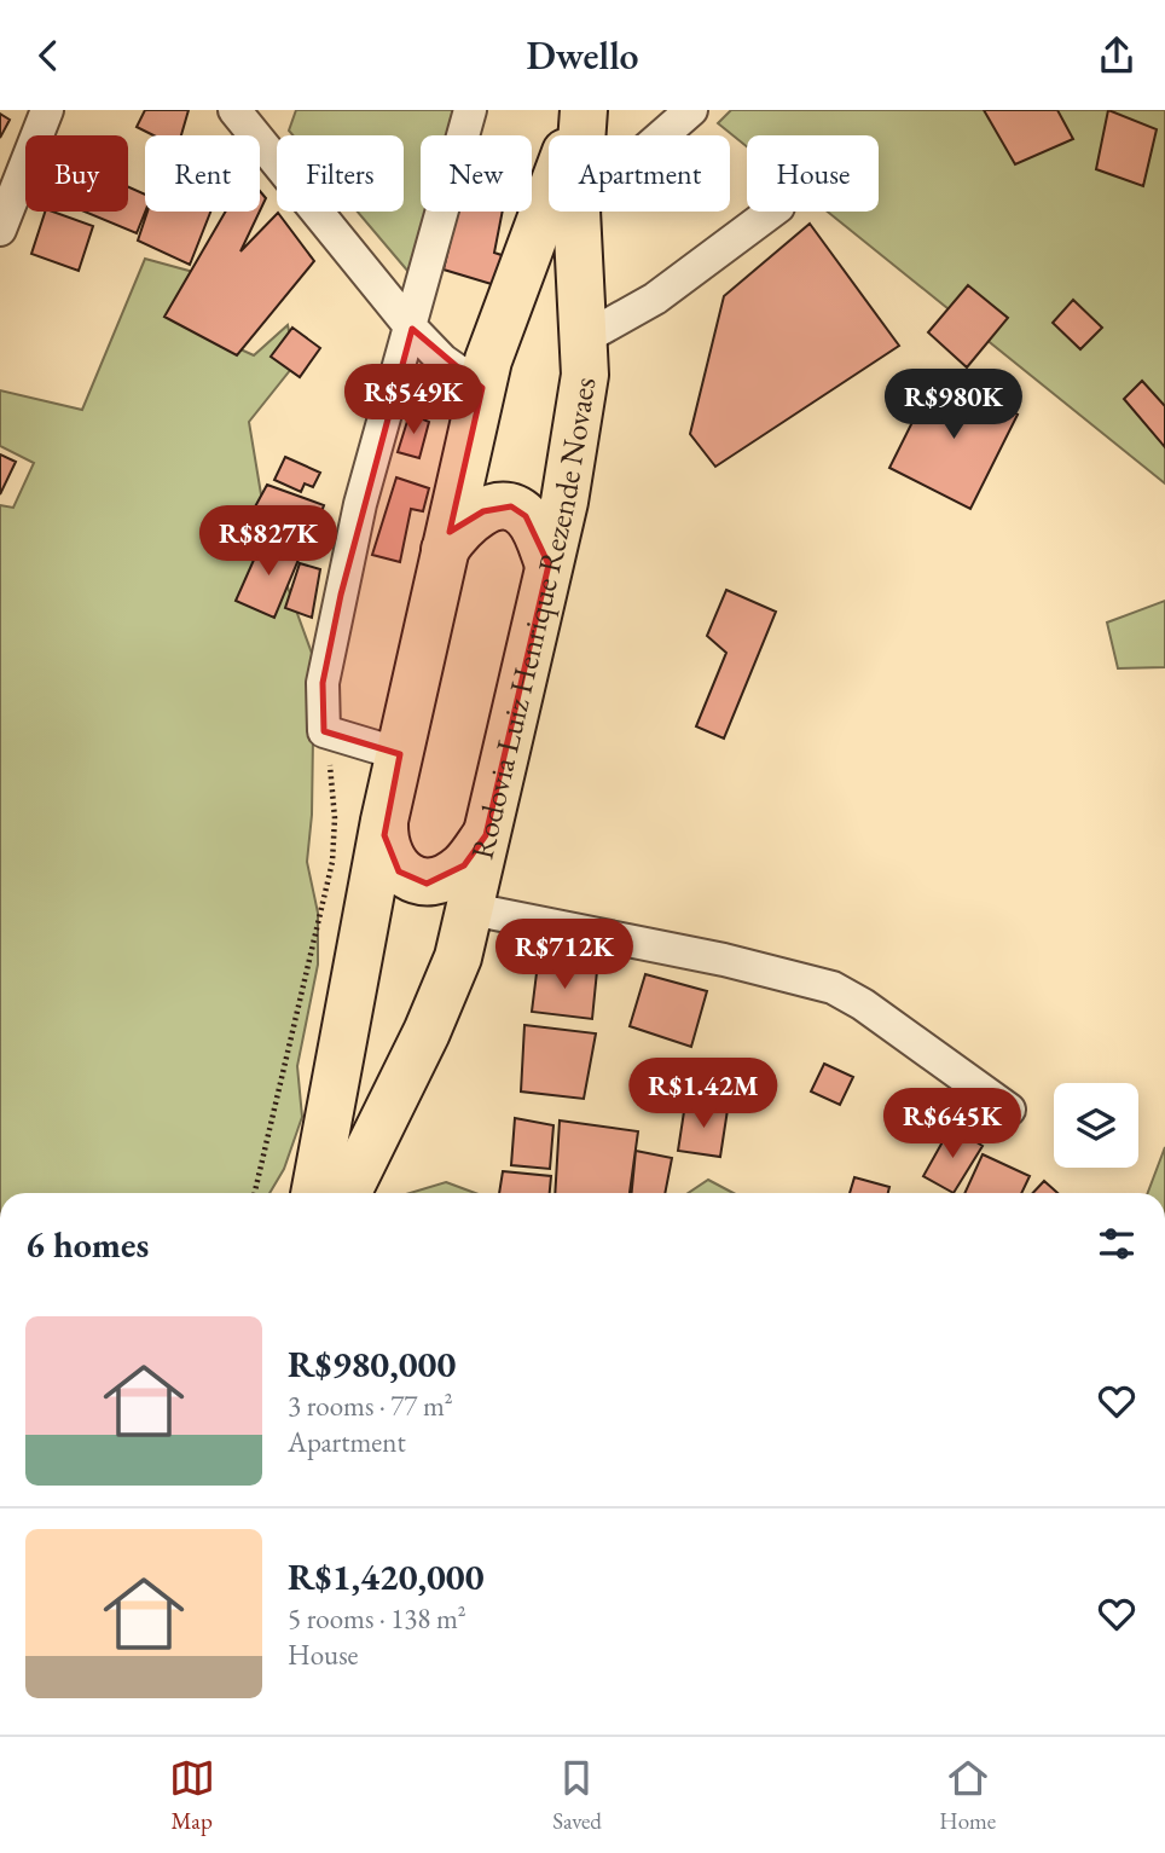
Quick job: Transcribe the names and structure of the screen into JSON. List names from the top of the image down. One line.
{"streets":{"highway":["Rodovia Luiz Henrique Rezende Novaes"]},"page":{"header":"Dwello","chip":["Buy","Rent","Filters","New","Apartment","House"],"price":["R$549K","R$980K","R$827K","R$712K","R$1.42M","R$645K"],"heading":"6 homes","list":[{"name":"R$980,000","note":"3 rooms · 77 m² · Apartment"},{"name":"R$1,420,000","note":"5 rooms · 138 m² · House"}],"tabs":["Map","Saved","Home"]}}
